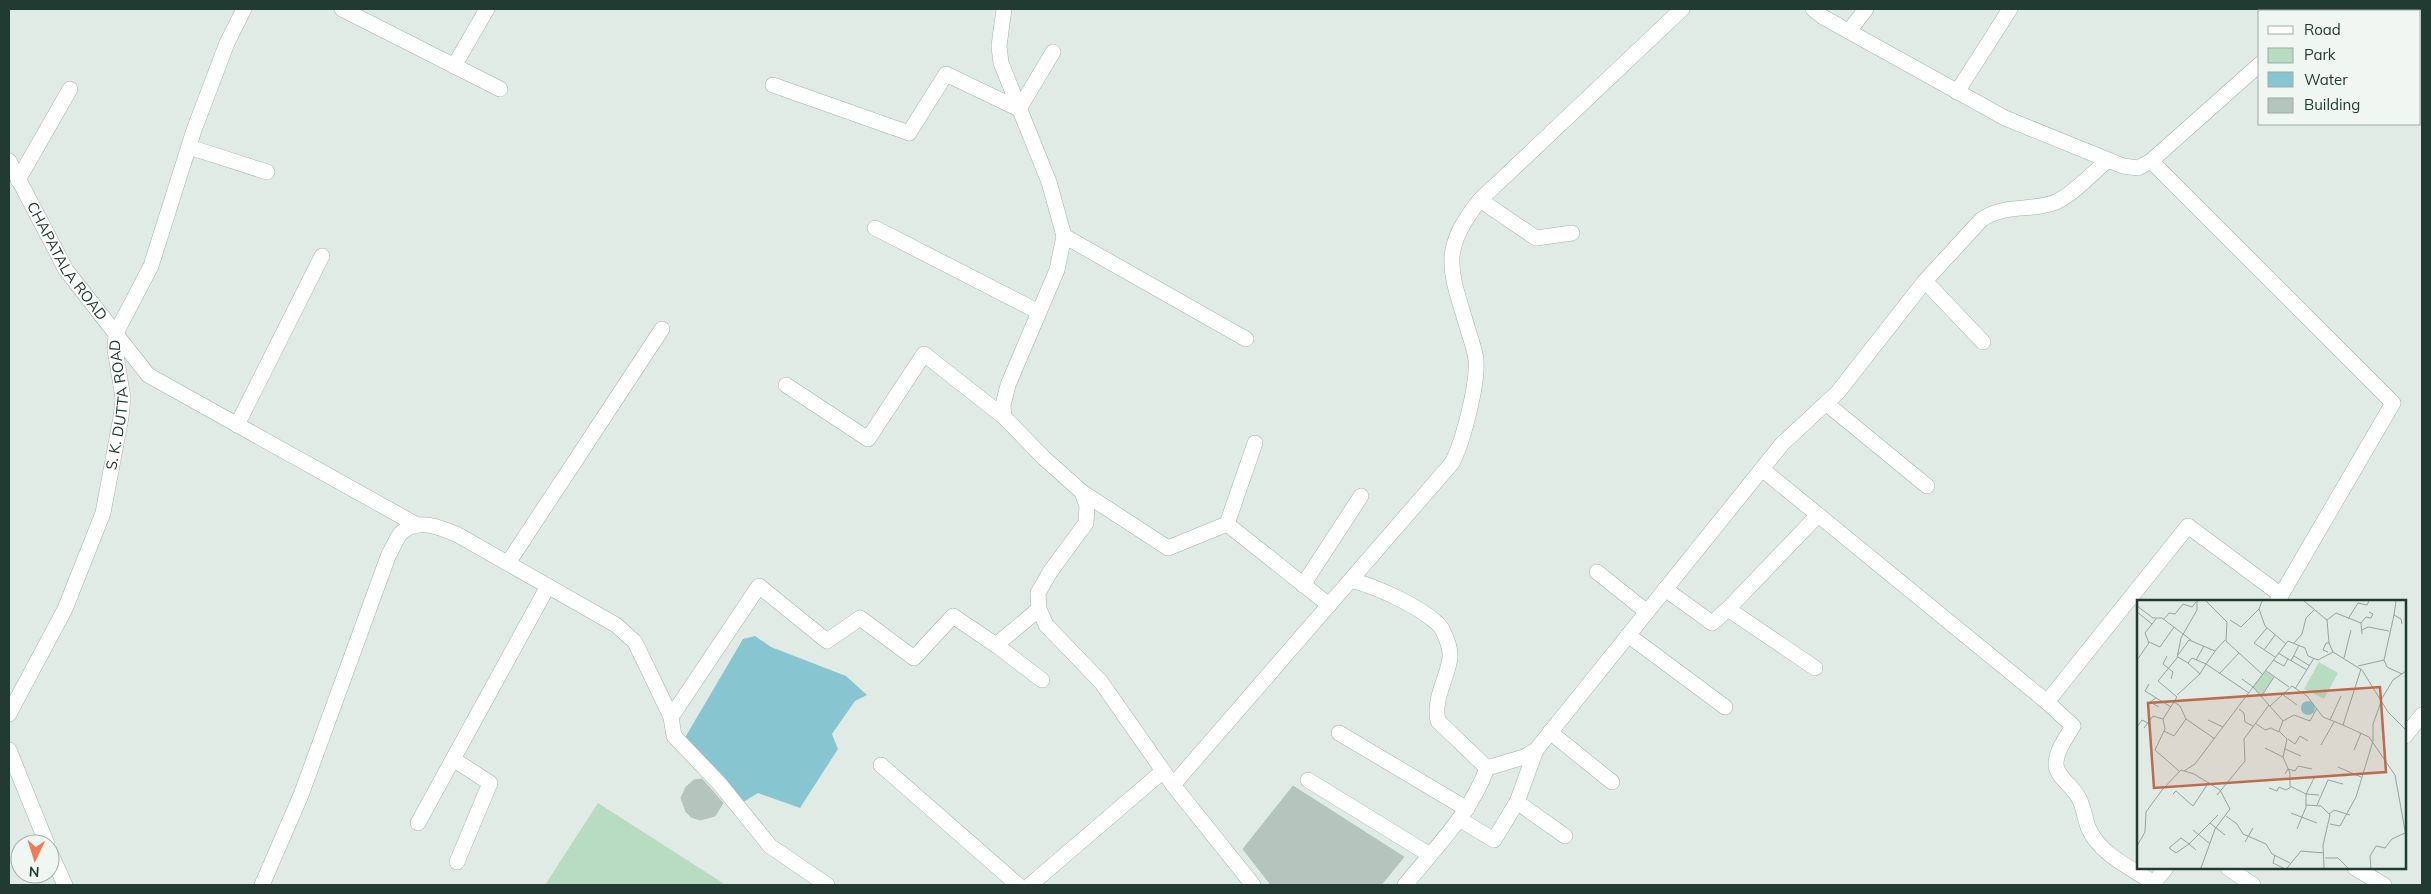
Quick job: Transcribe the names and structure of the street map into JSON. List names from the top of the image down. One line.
{"streets":{"street":["CHAPATALA ROAD","S. K. DUTTA ROAD"]},"crossings":[["CHAPATALA ROAD","S. K. DUTTA ROAD"]],"legend":["Road","Park","Water","Building"],"north":"bottom"}
